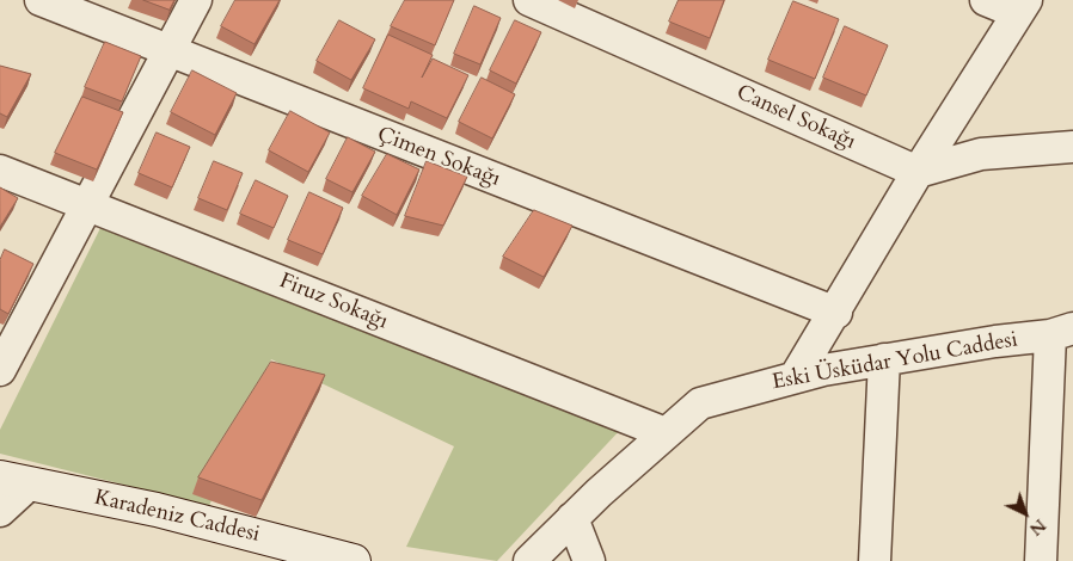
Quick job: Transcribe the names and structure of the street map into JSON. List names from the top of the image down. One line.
{"streets":{"street":["Cansel Sokağı","Çimen Sokağı","Firuz Sokağı","Eski Üsküdar Yolu Caddesi","Karadeniz Caddesi"]},"crossings":[["Firuz Sokağı","Eski Üsküdar Yolu Caddesi"]],"north":"bottom right"}
